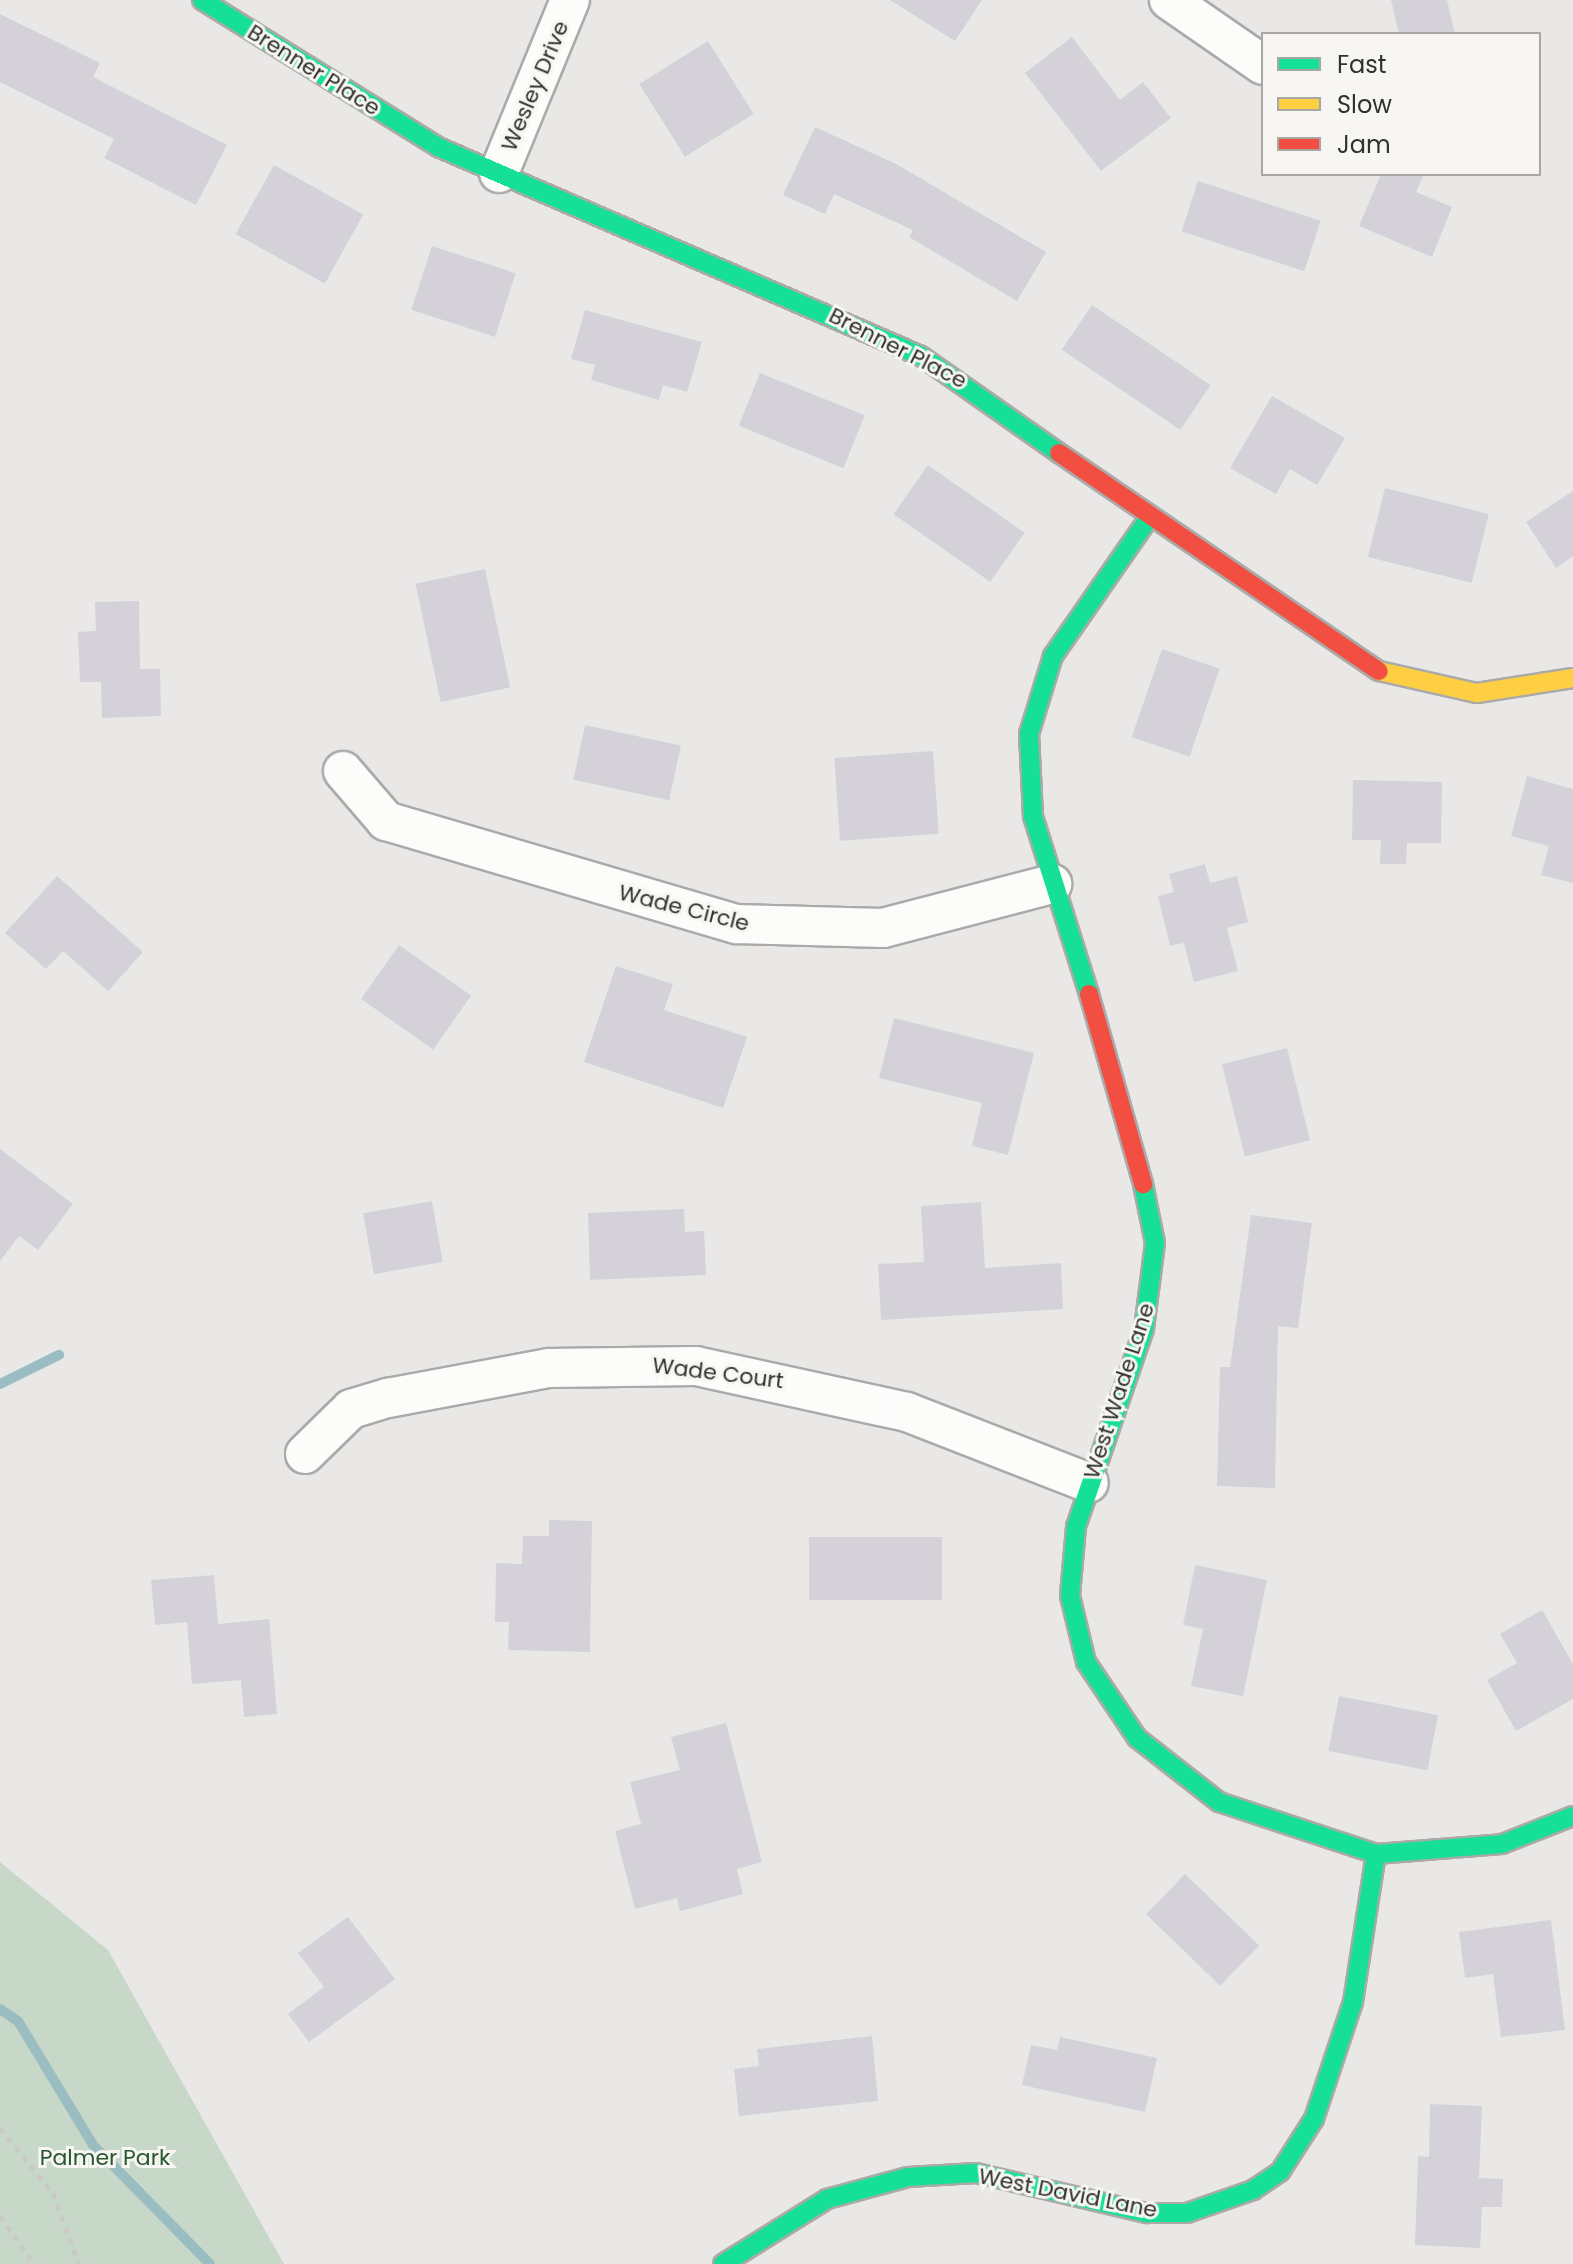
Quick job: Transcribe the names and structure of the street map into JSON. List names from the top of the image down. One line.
{"streets":{"street":["Brenner Place","Wesley Drive","Wade Circle","Wade Court","West Wade Lane","West David Lane"]},"crossings":[["Brenner Place","Wesley Drive"],["Brenner Place","West Wade Lane"],["Wade Circle","West Wade Lane"],["Wade Court","West Wade Lane"],["West Wade Lane","West David Lane"]],"parks":["Palmer Park"],"legend":["Fast","Slow","Jam"]}
